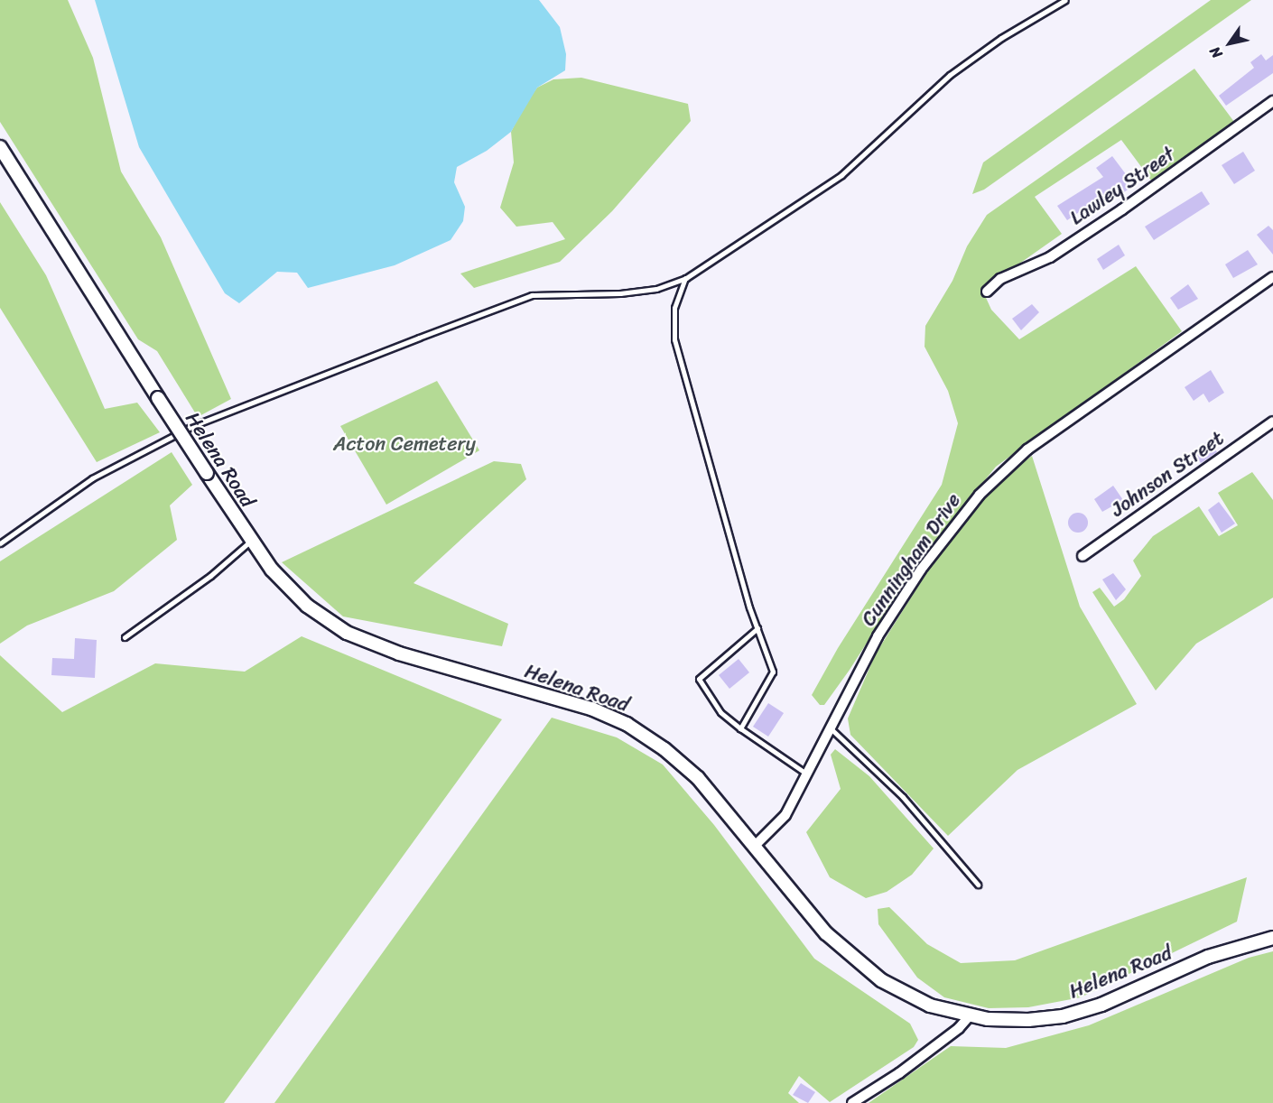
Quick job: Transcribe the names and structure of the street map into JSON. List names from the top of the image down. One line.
{"streets":{"main road":["Helena Road"],"street":["Lawley Street","Johnson Street","Cunningham Drive"]},"crossings":[["Helena Road","Cunningham Drive"]],"parks":["Acton Cemetery"],"north":"bottom left"}
